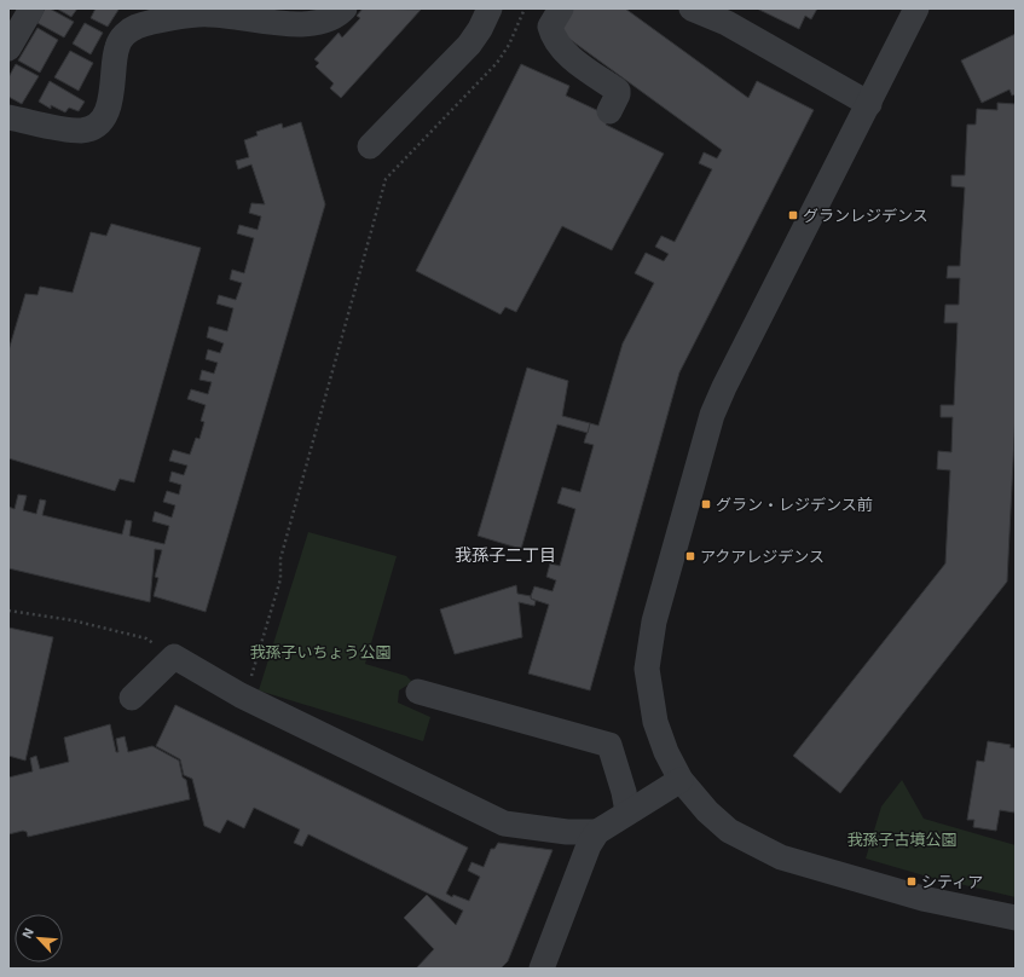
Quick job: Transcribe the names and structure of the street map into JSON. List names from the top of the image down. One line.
{"districts":["我孫子二丁目"],"parks":["我孫子いちょう公園","我孫子古墳公園"],"places":{"transit":["グランレジデンス","グラン・レジデンス前","アクアレジデンス","シティア"]},"north":"top left"}
